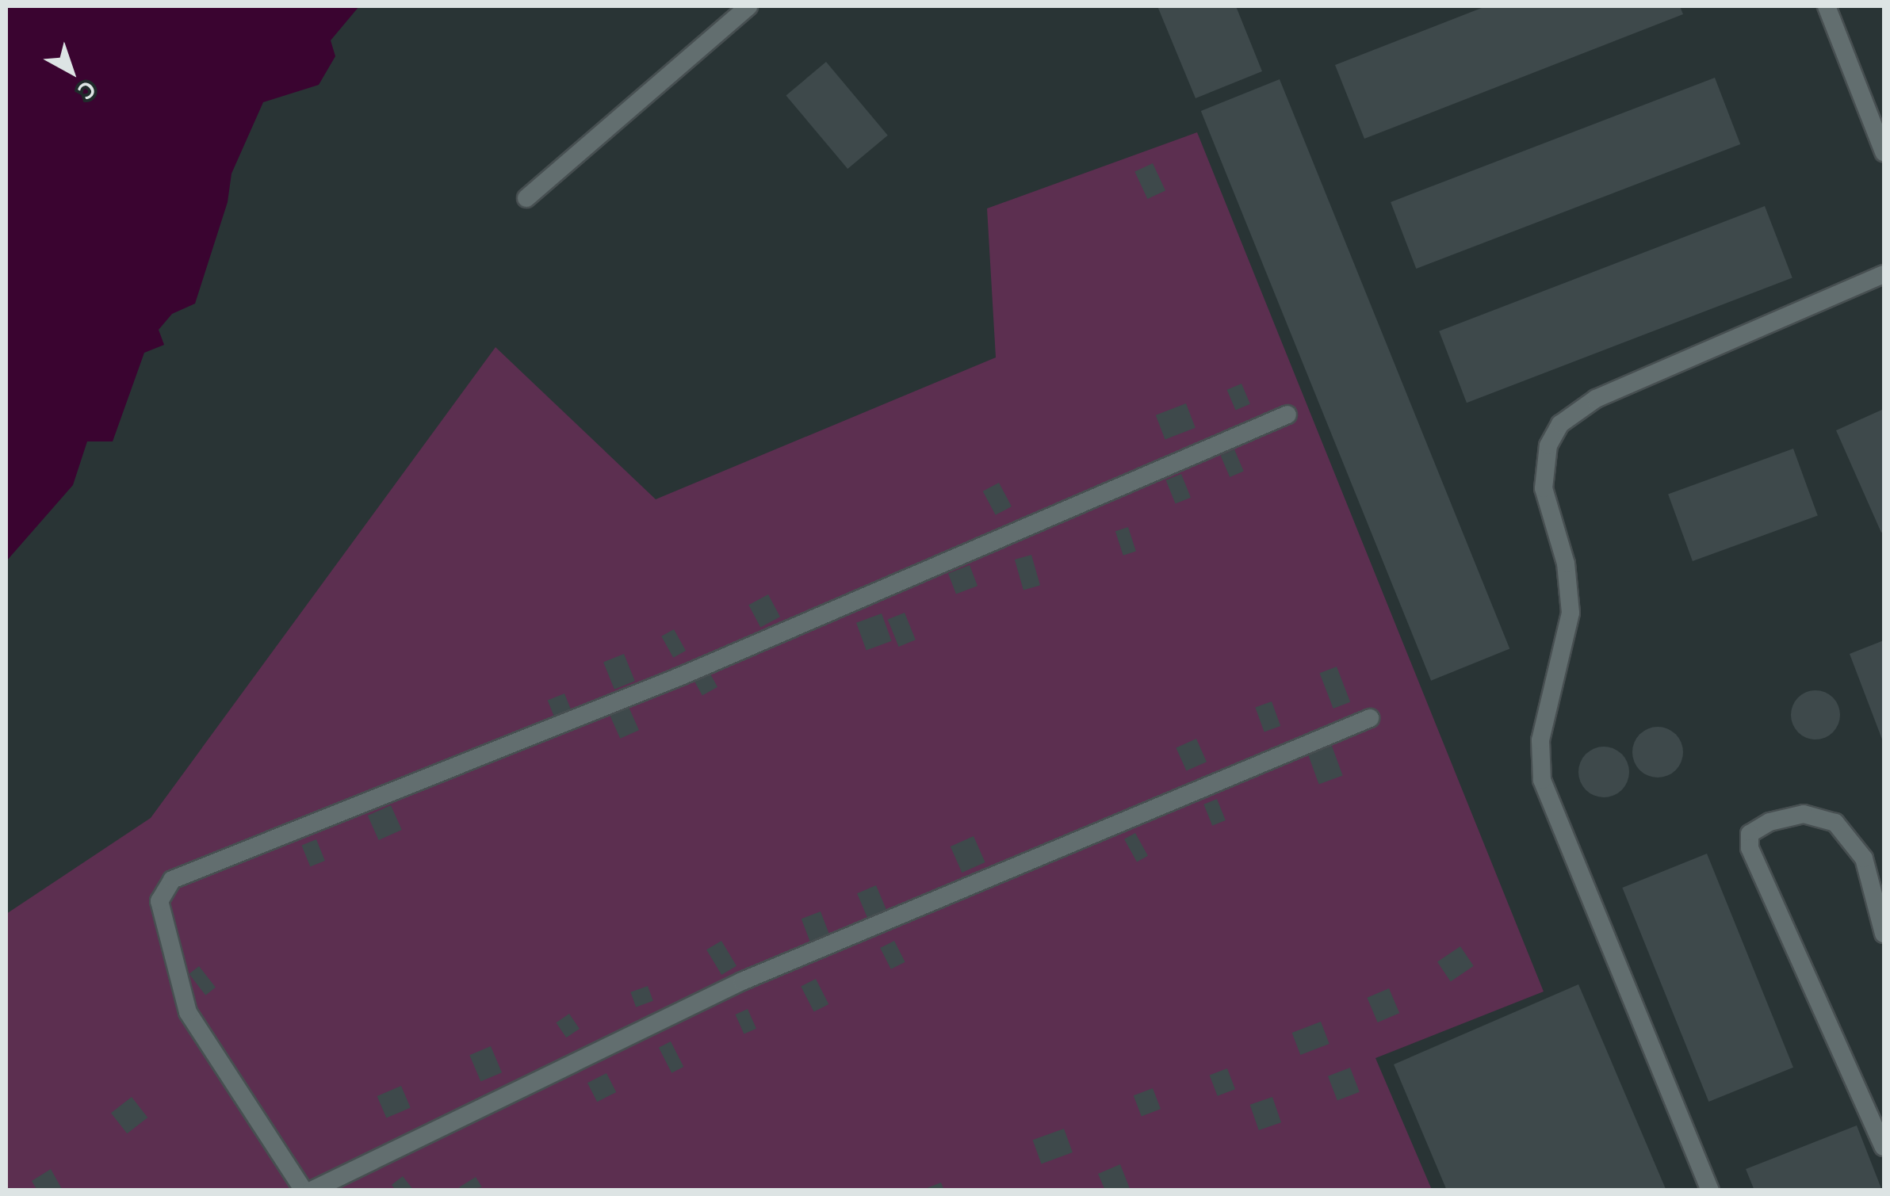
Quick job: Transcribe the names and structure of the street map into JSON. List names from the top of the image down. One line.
{"north":"bottom right"}
